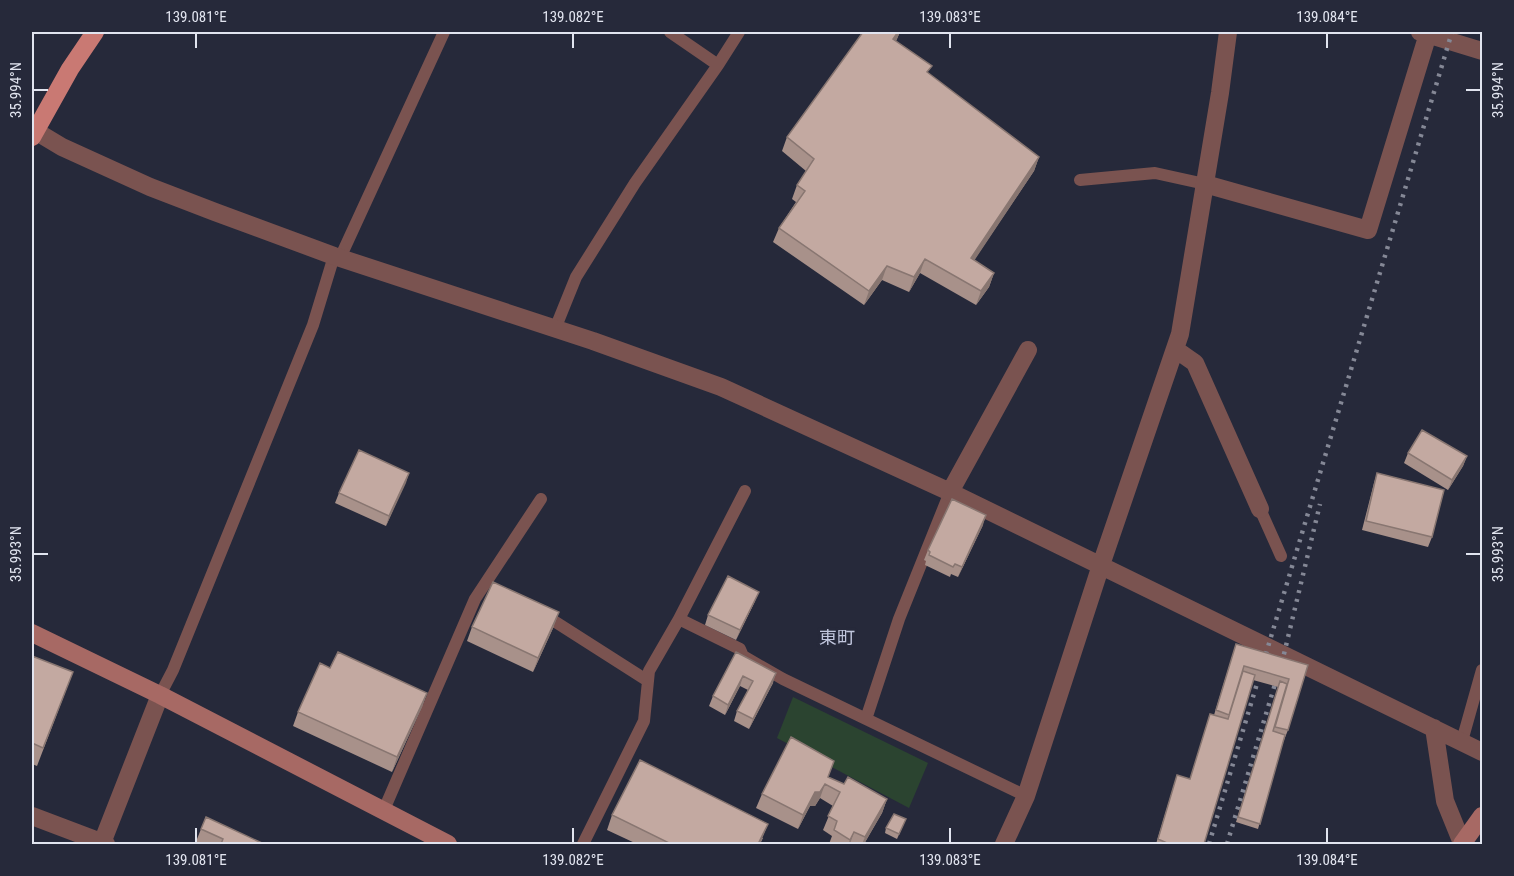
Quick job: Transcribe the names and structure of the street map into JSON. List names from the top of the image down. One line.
{"districts":["東町"],"coordinates":["139.081°E","139.082°E","139.083°E","139.084°E","35.994°N","35.993°N"]}
